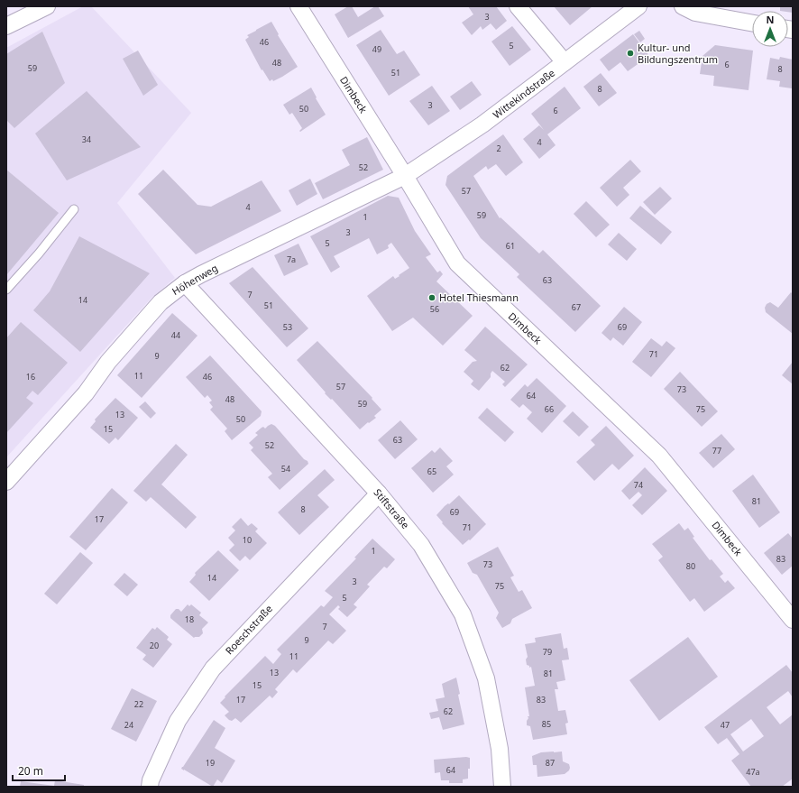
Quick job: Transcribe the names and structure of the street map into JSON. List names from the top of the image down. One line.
{"streets":{"street":["Wittekindstraße","Dimbeck","Höhenweg","Stiftstraße","Roeschstraße"]},"crossings":[["Wittekindstraße","Dimbeck"],["Wittekindstraße","Höhenweg"],["Dimbeck","Höhenweg"],["Höhenweg","Stiftstraße"],["Stiftstraße","Roeschstraße"]],"places":["Kultur- und Bildungszentrum","Hotel Thiesmann"],"house_numbers":["3","46","5","49","48","6","59","8","51","8","3","50","6","34","4","2","52","57","4","59","1","3","5","61","7a","63","7","14","51","67","56","53","69","44","71","9","62","11","16","46","57","73","64","48","59","66","75","13","50","15","63","52","77","54","65","74","81","8","69","17","71","10","1","83","73","80","14","3","75","5","18","7","9","20","79","11","13","81","15","17","83","22","62","85","24","47","19","87","64","47a"],"scale_bar":"20 m","north":"top"}
